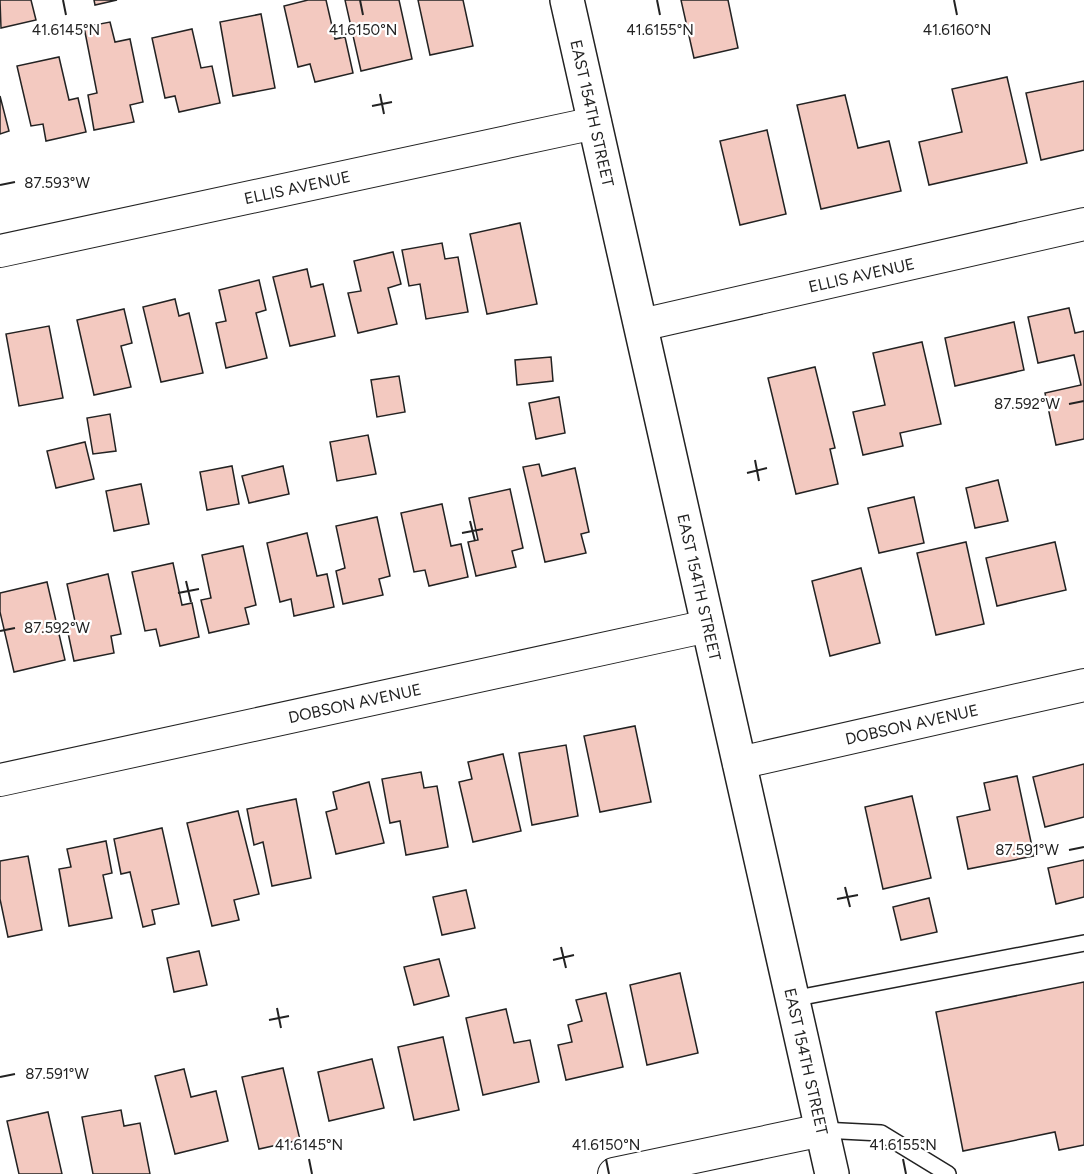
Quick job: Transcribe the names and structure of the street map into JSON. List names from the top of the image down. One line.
{"streets":{"street":["EAST 154TH STREET","ELLIS AVENUE","DOBSON AVENUE"]},"crossings":[["EAST 154TH STREET","ELLIS AVENUE"],["EAST 154TH STREET","DOBSON AVENUE"]],"coordinates":["41.6145°N","41.6150°N","41.6155°N","41.6160°N","87.593°W","87.592°W","87.591°W"]}
